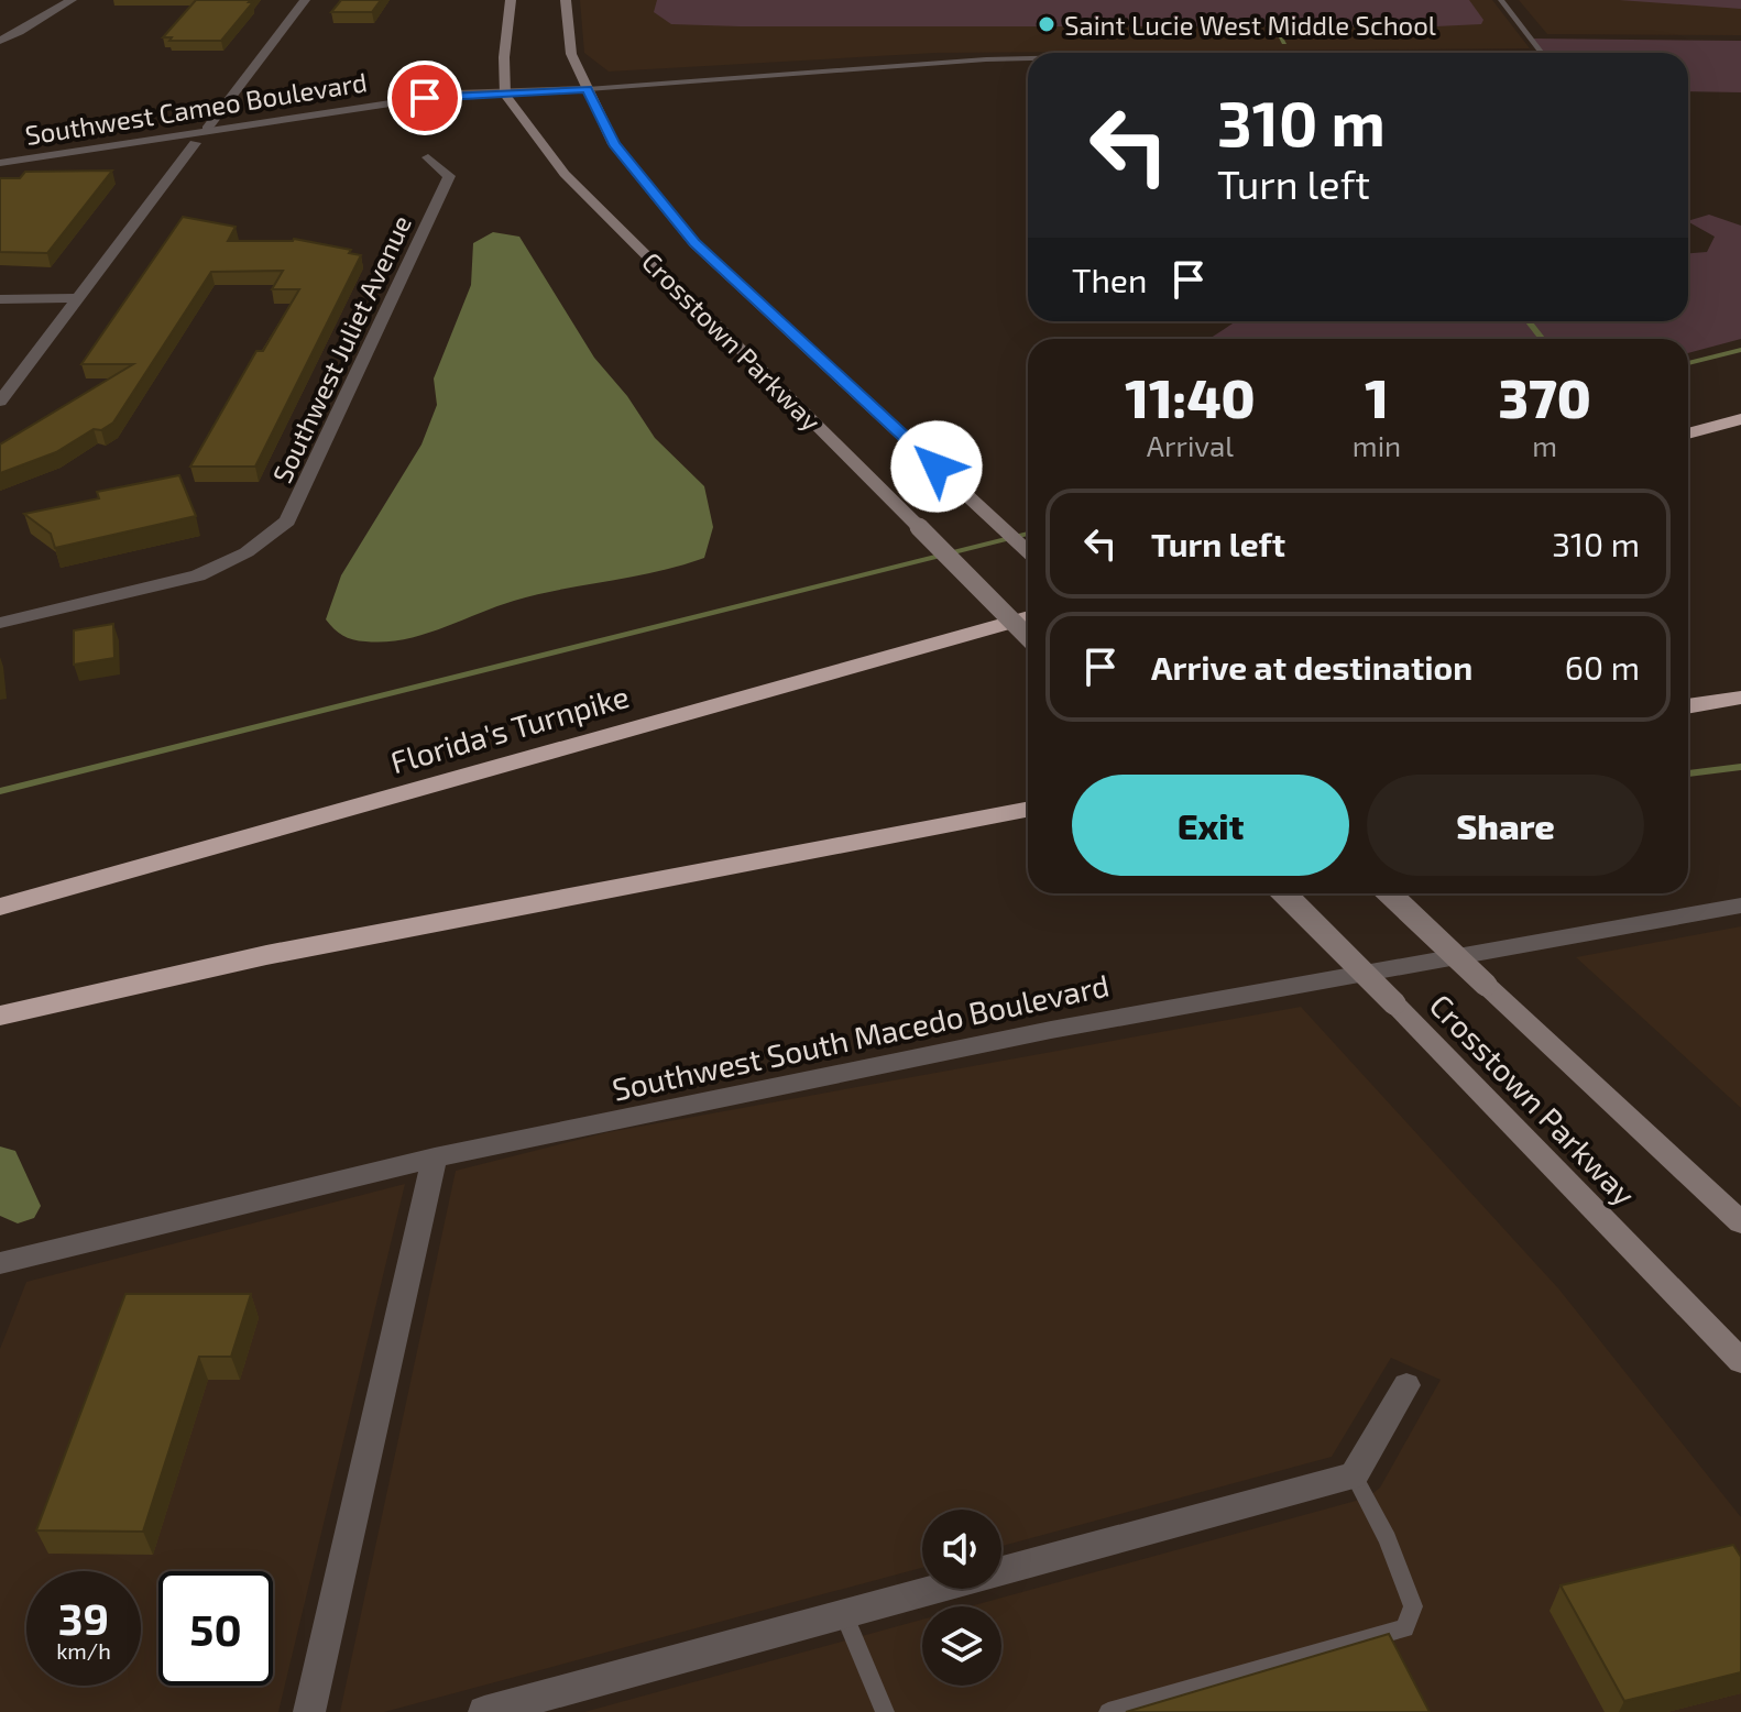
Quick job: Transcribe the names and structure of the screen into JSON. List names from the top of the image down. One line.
{"streets":{"highway":["Florida's Turnpike"],"main road":["Crosstown Parkway"],"street":["Southwest Cameo Boulevard","Southwest Juliet Avenue","Southwest South Macedo Boulevard"]},"crossings":[["Southwest Cameo Boulevard","Crosstown Parkway"]],"places":["Saint Lucie West Middle School"],"page":{"turn":["310 m","Turn left"],"then":"Then","eta":["11:40","Arrival","1","min","370","m"],"list":[{"name":"Turn left","value":"310 m"},{"name":"Arrive at destination","value":"60 m"}],"buttons":["Exit","Share"],"speed":"39 km/h","limit":"50"}}
